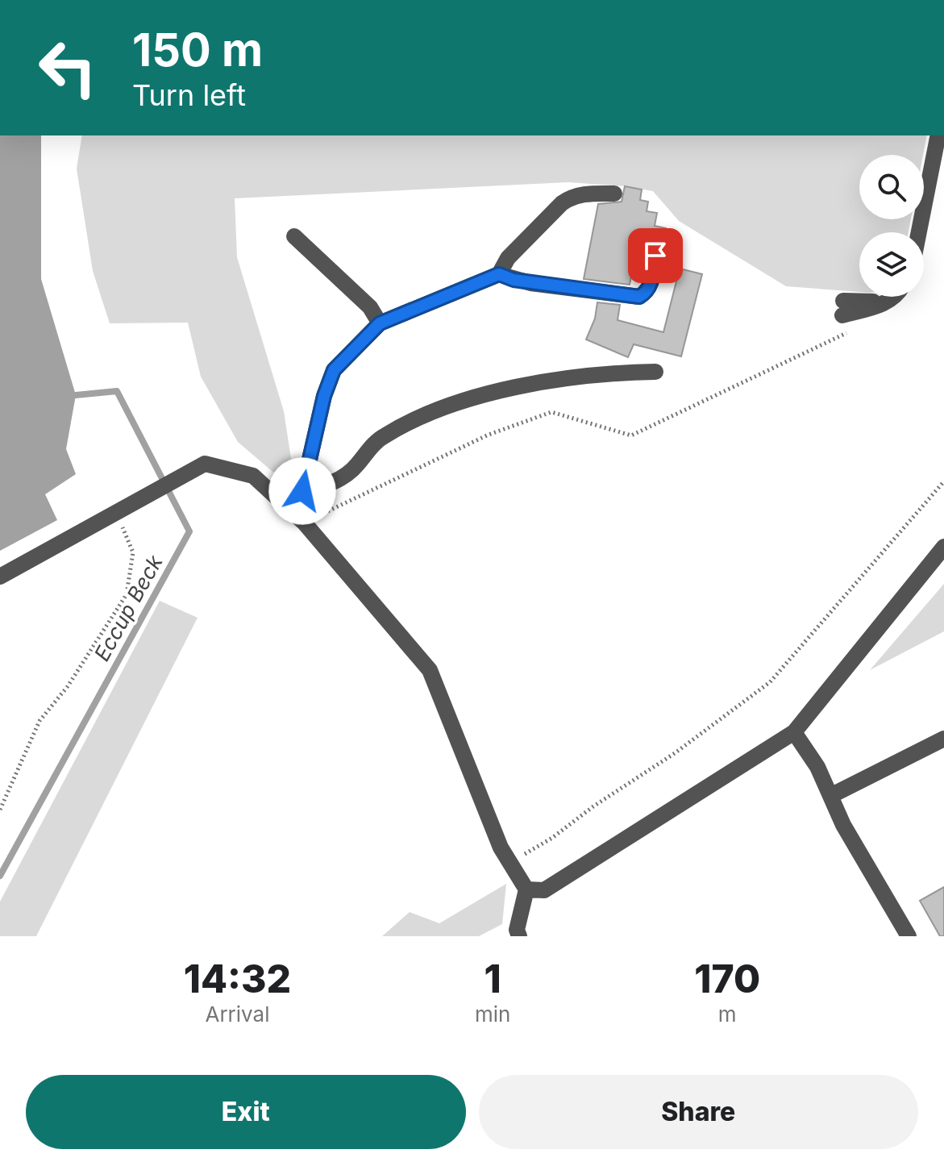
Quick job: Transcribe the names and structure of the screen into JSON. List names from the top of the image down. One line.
{"water":["Eccup Beck"],"page":{"turn":["150 m","Turn left"],"eta":["14:32","Arrival","1","min","170","m"],"buttons":["Exit","Share"]}}
